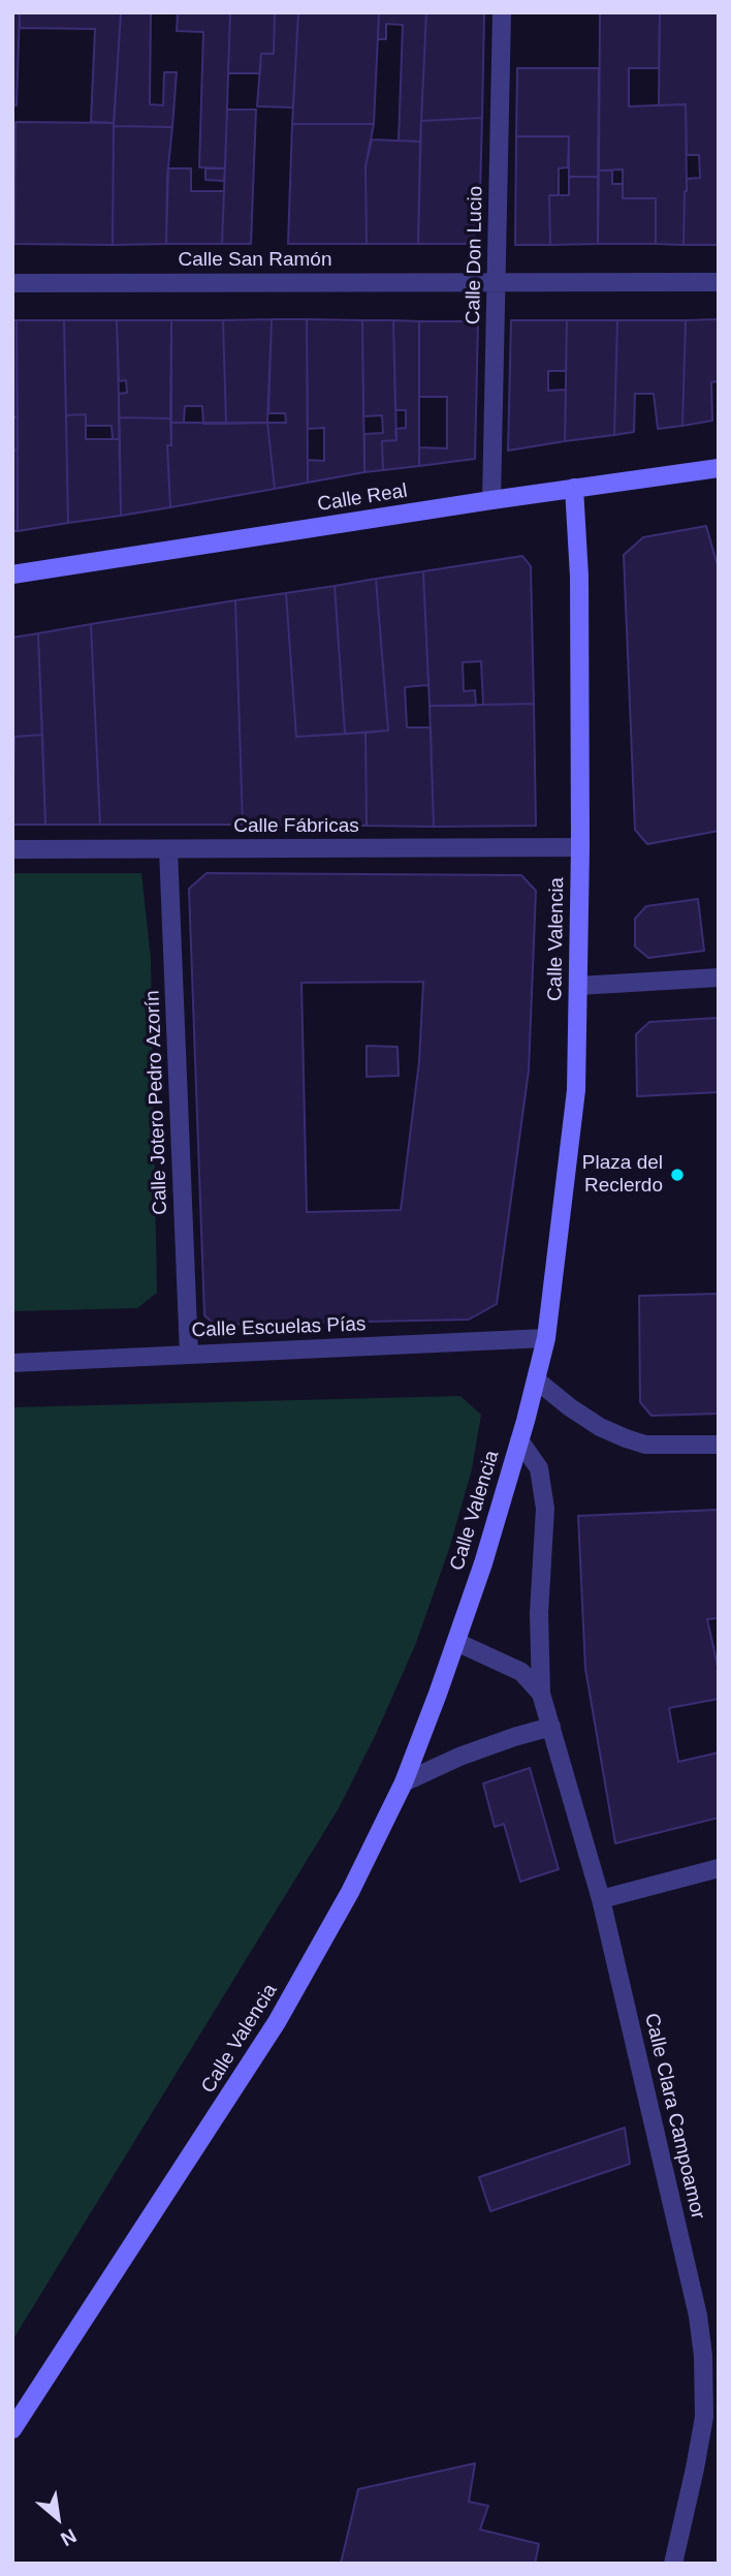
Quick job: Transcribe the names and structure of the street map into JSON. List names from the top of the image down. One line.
{"streets":{"main road":["Calle Real","Calle Valencia"],"street":["Calle Don Lucio","Calle San Ramón","Calle Fábricas","Calle Jotero Pedro Azorín","Calle Escuelas Pías","Calle Clara Campoamor"]},"crossings":[["Calle Don Lucio","Calle San Ramón"],["Calle Don Lucio","Calle Real"],["Calle Real","Calle Valencia"],["Calle Fábricas","Calle Valencia"],["Calle Fábricas","Calle Jotero Pedro Azorín"],["Calle Valencia","Calle Escuelas Pías"],["Calle Valencia","Calle Clara Campoamor"],["Calle Jotero Pedro Azorín","Calle Escuelas Pías"]],"places":["Plaza del Reclerdo"],"north":"bottom right"}
